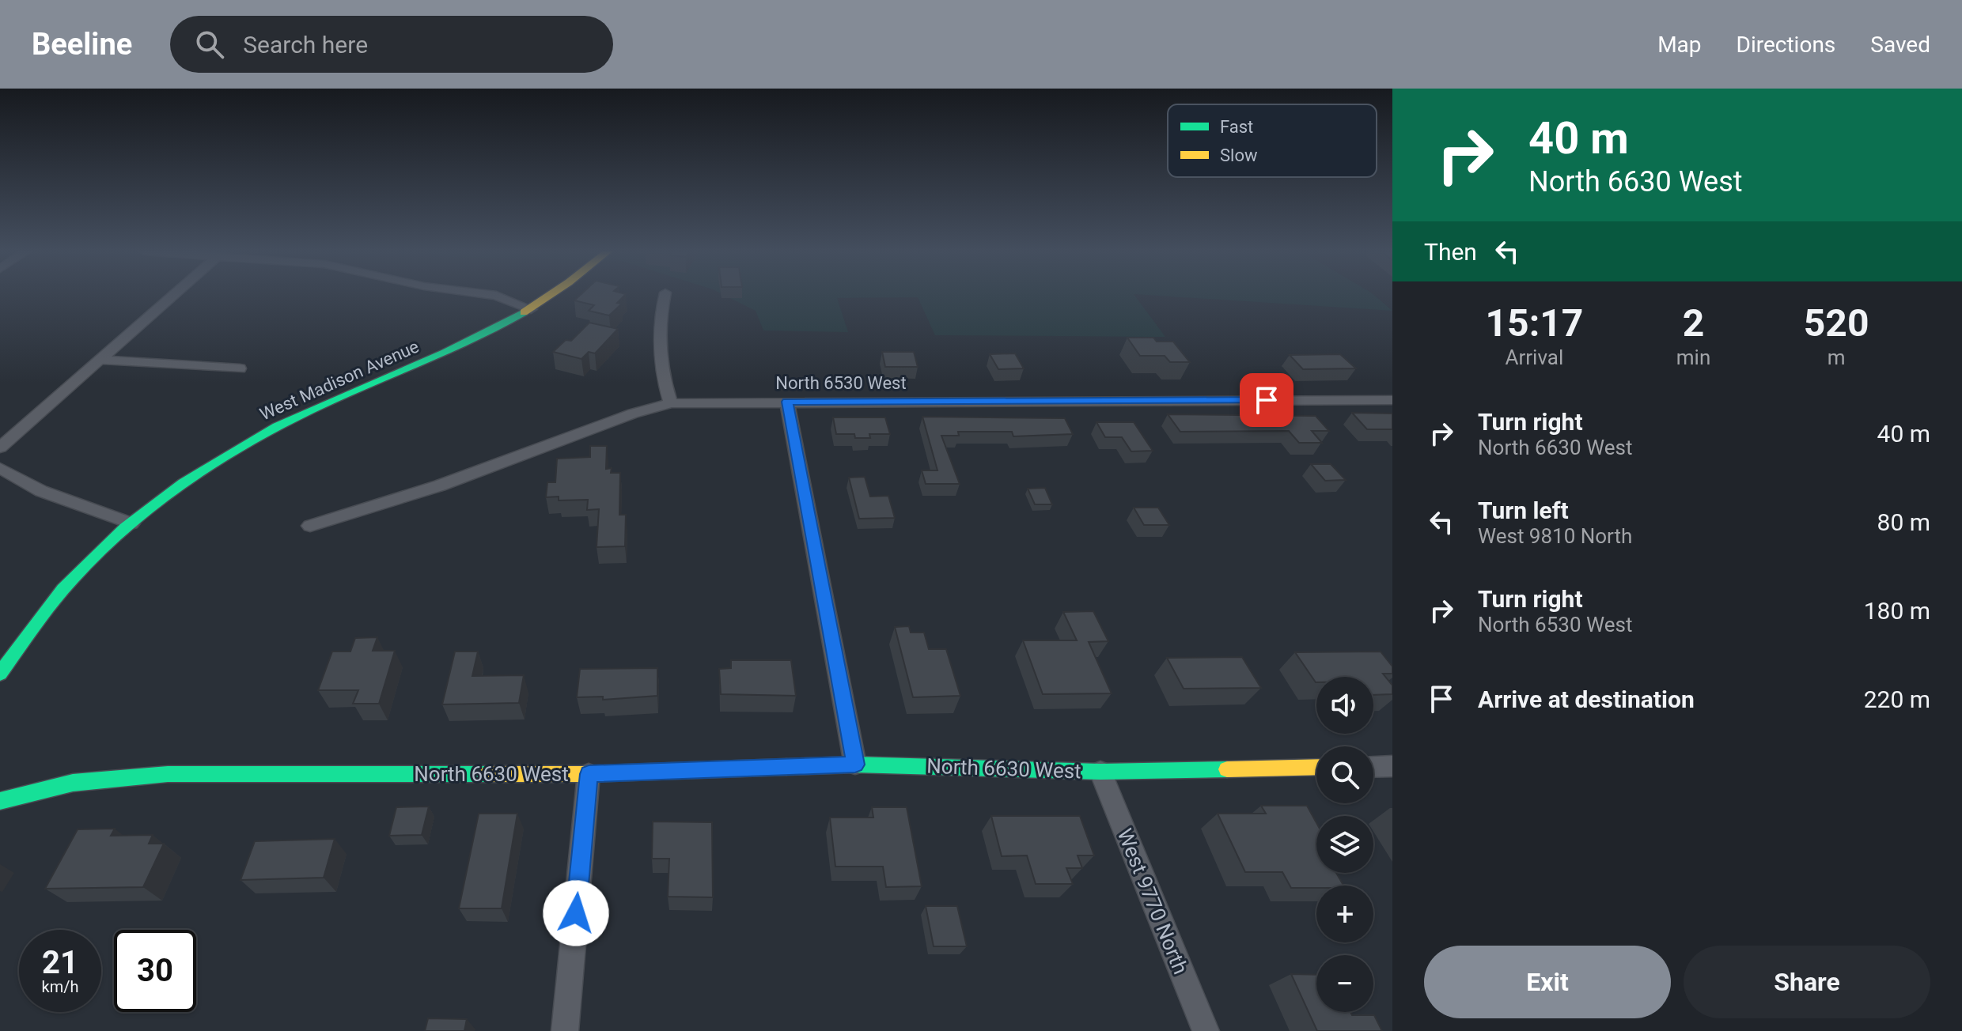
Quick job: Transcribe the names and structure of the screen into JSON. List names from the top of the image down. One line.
{"streets":{"street":["West Madison Avenue","North 6530 West","North 6630 West","West 9770 North"]},"crossings":[["North 6630 West","West 9770 North"]],"legend":["Fast","Slow"],"page":{"header":"Beeline","search":"Search here","nav":["Map","Directions","Saved"],"turn":["40 m","North 6630 West"],"then":"Then","eta":["15:17","Arrival","2","min","520","m"],"list":[{"name":"Turn right","note":"North 6630 West","value":"40 m"},{"name":"Turn left","note":"West 9810 North","value":"80 m"},{"name":"Turn right","note":"North 6530 West","value":"180 m"},{"name":"Arrive at destination","value":"220 m"}],"map_buttons":["+","−"],"speed":"21 km/h","limit":"30","buttons":["Exit","Share"]}}
